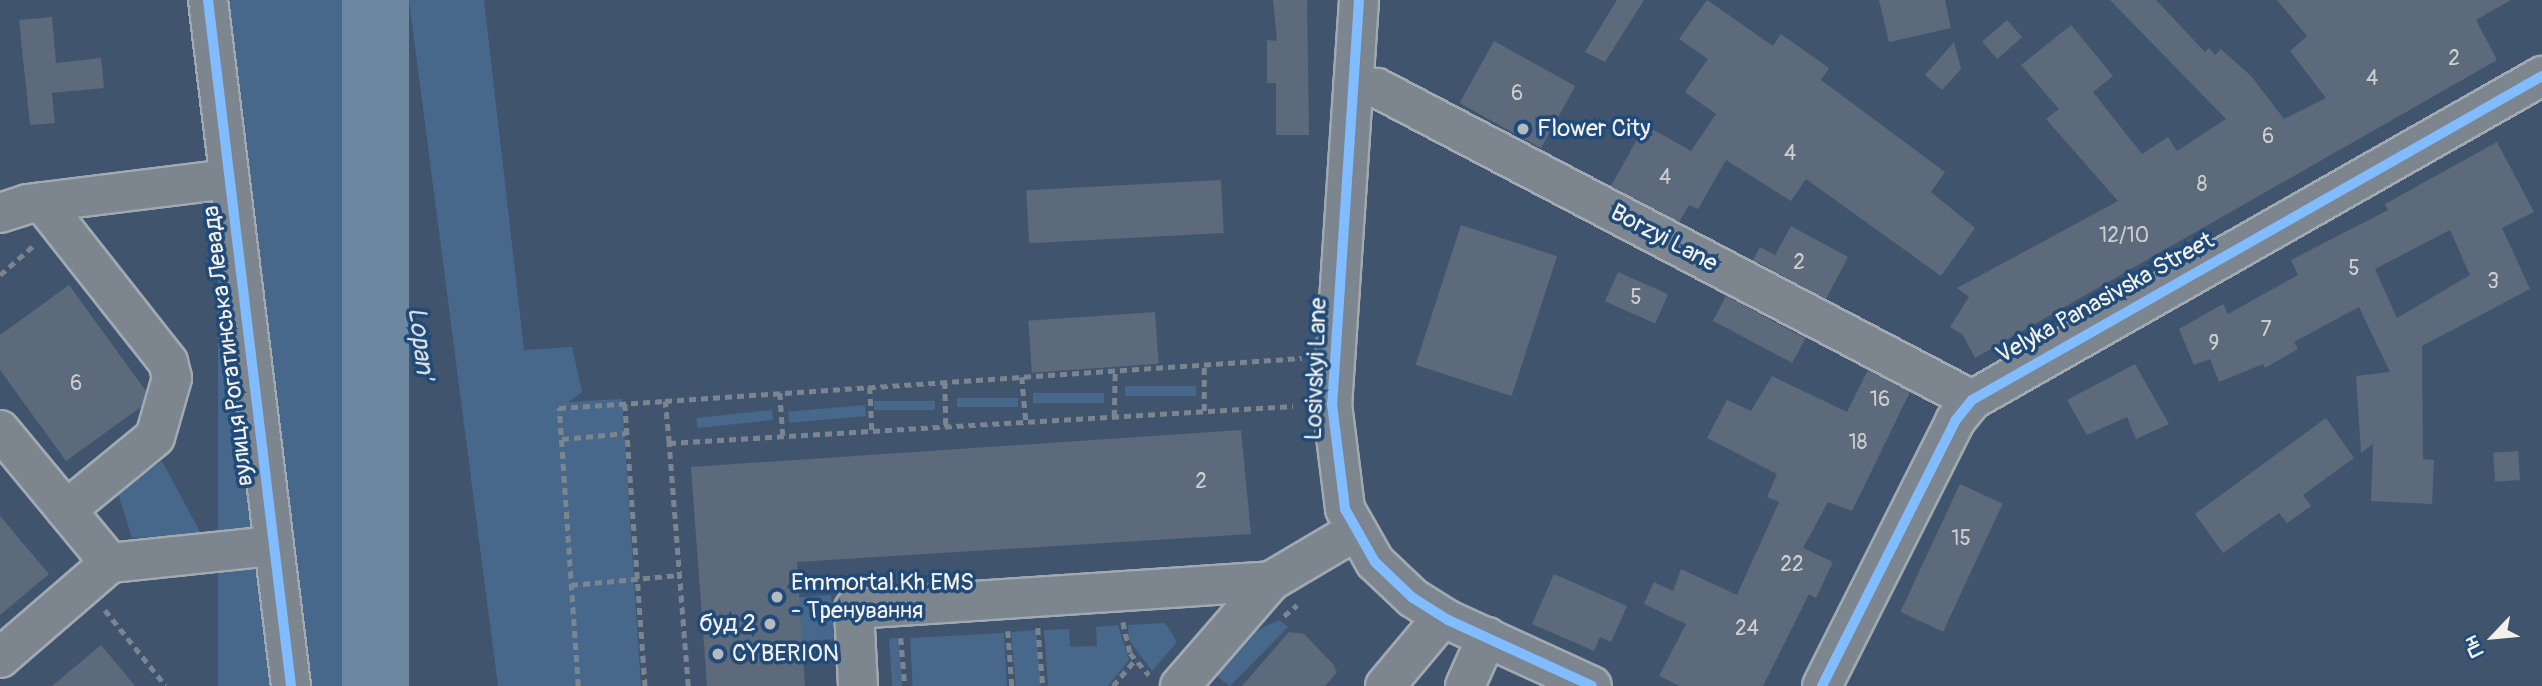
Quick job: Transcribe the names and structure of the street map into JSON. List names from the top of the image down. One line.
{"streets":{"street":["Borzyi Lane","Velyka Panasivska Street","вулиця Рогатинська Левада","Losivskyi Lane"]},"crossings":[["Borzyi Lane","Velyka Panasivska Street"],["Borzyi Lane","Losivskyi Lane"]],"water":["Lopan'"],"places":["Flower City","Emmortal.Kh EMS - Тренування","буд 2","CYBERION"],"house_numbers":["2","4","6","6","4","4","8","12/10","2","5","3","5","7","9","6","16","18","2","15","22","24"],"north":"bottom left"}
